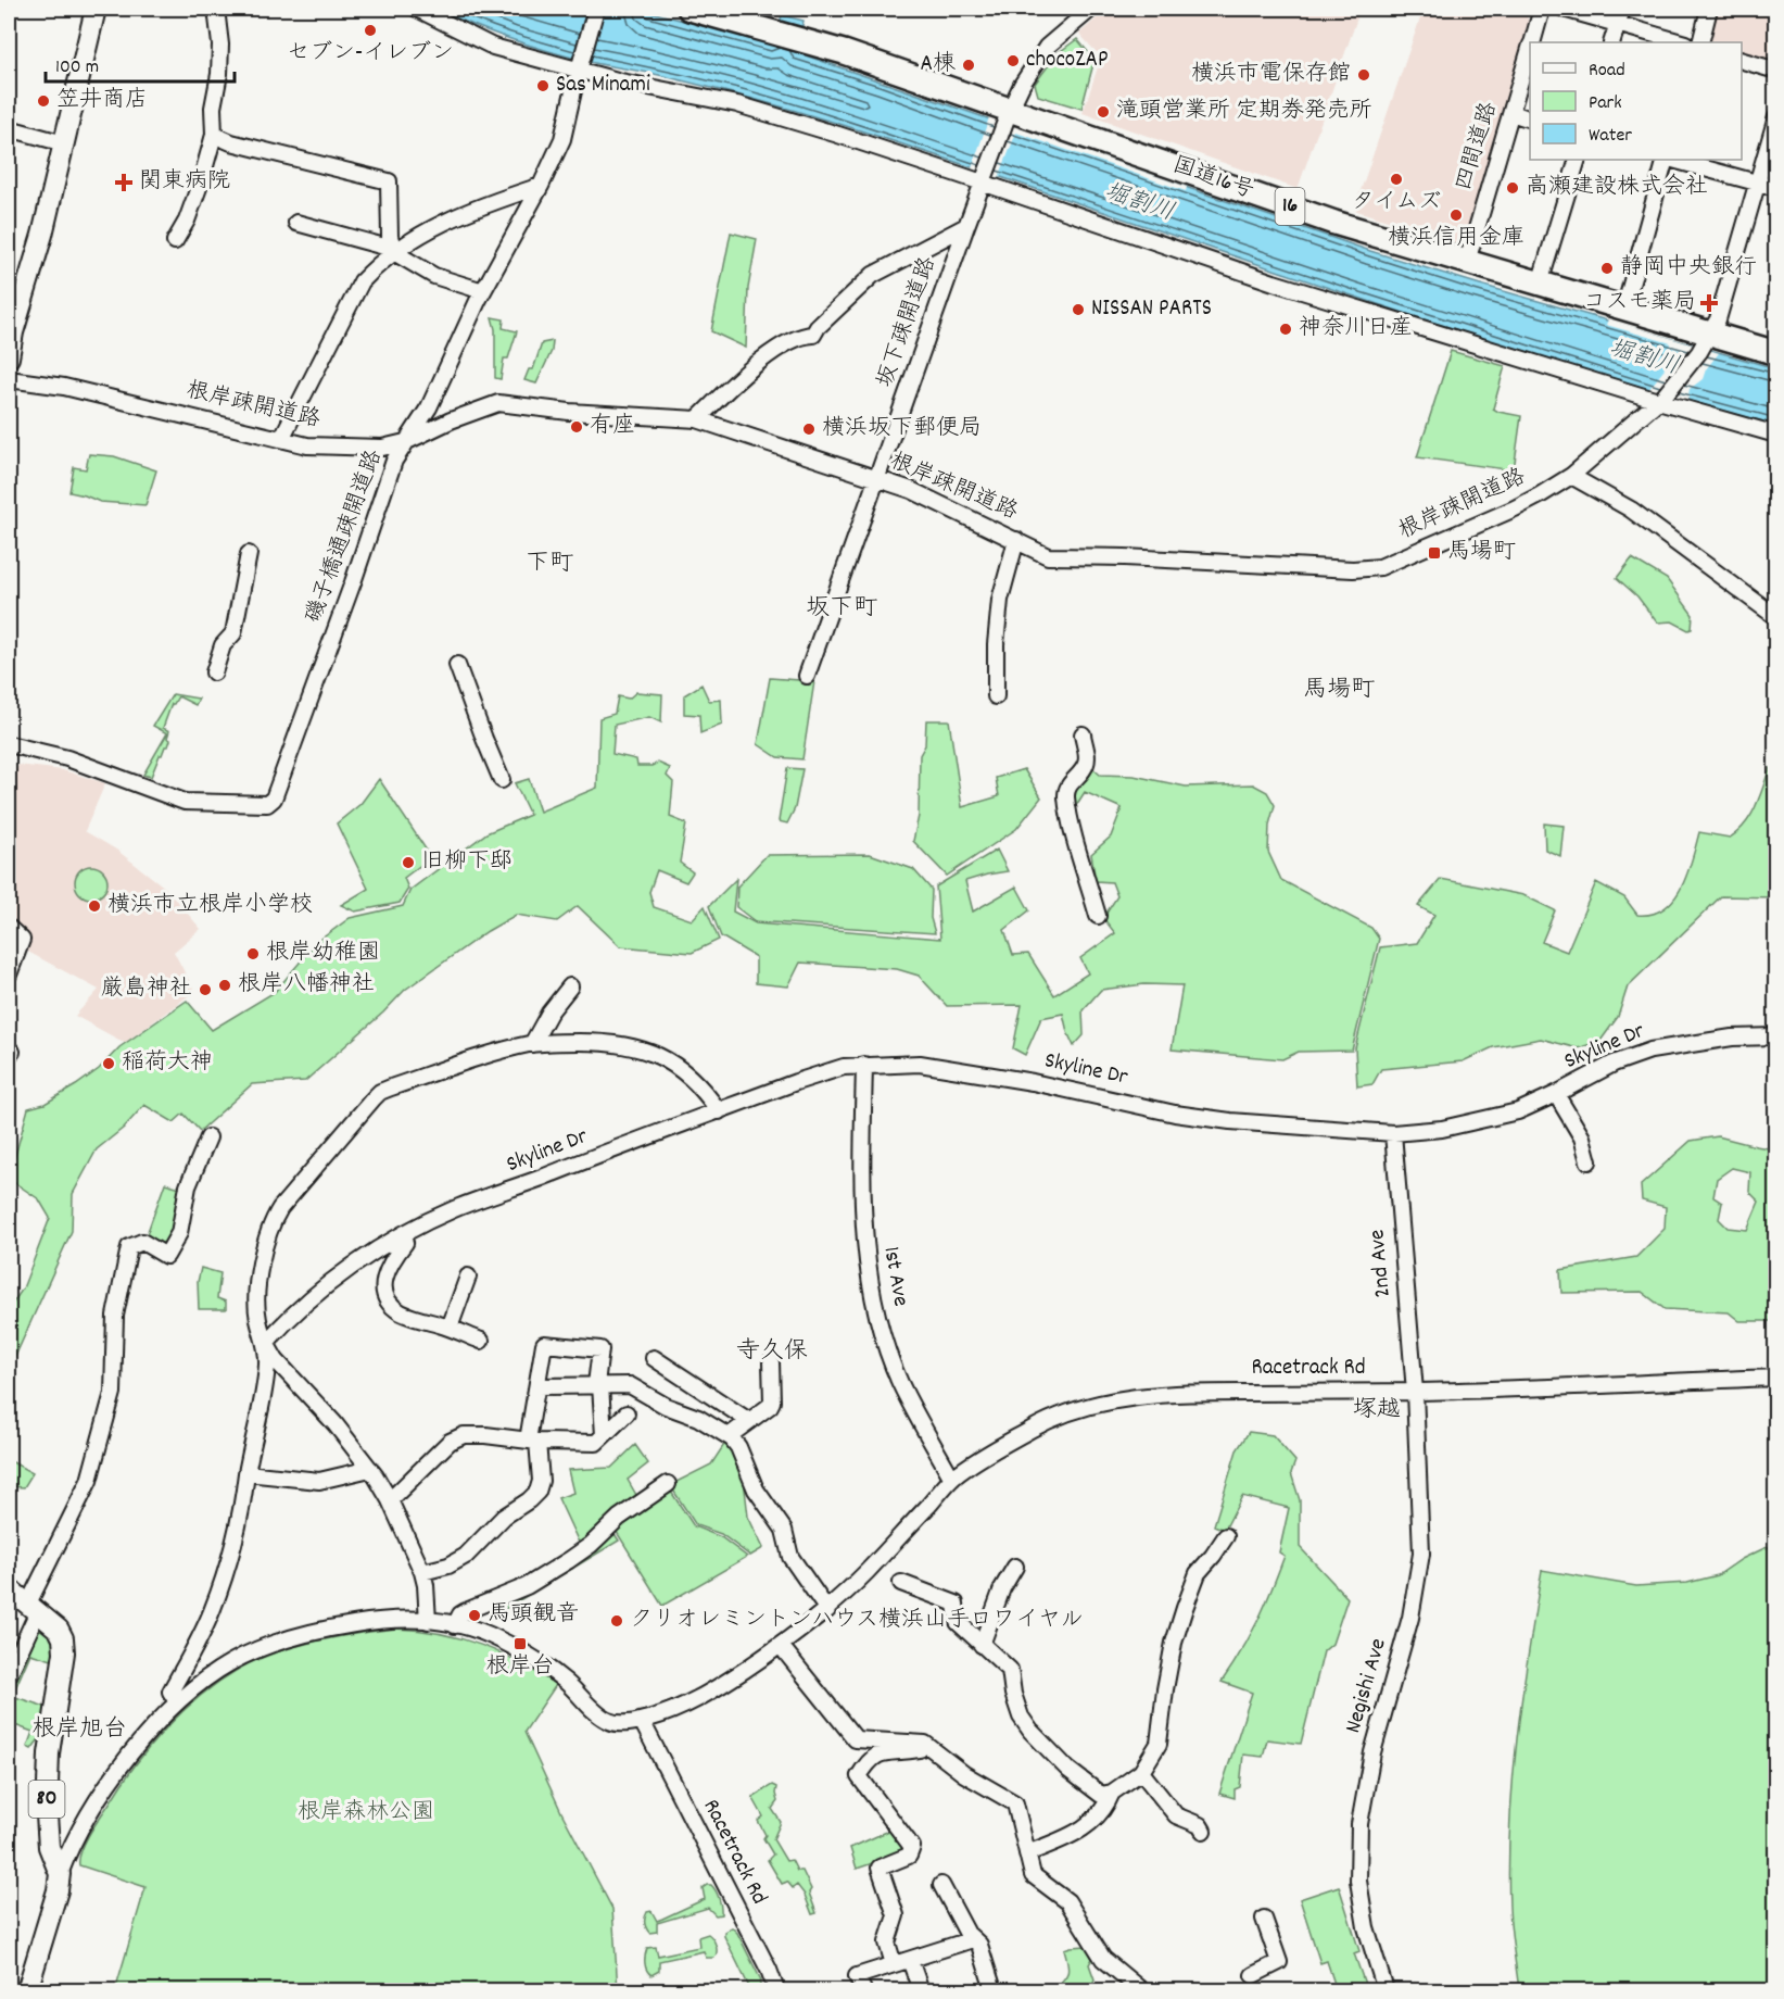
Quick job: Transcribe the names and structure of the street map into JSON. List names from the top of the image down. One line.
{"streets":{"highway":["国道16号","16"],"main road":["80"],"street":["四間道路","坂下疎開道路","根岸疎開道路","磯子橋通疎開道路","Skyline Dr","2nd Ave","1st Ave","Racetrack Rd","Negishi Ave"]},"crossings":[["四間道路","国道16号"],["国道16号","坂下疎開道路"],["国道16号","根岸疎開道路"],["坂下疎開道路","根岸疎開道路"],["根岸疎開道路","磯子橋通疎開道路"],["Skyline Dr","2nd Ave"],["Skyline Dr","1st Ave"],["2nd Ave","Racetrack Rd"],["2nd Ave","Negishi Ave"],["1st Ave","Racetrack Rd"],["Racetrack Rd","Negishi Ave"],["Racetrack Rd","80"]],"districts":["下町","坂下町","馬場町","寺久保","塚越","根岸旭台"],"water":["堀割川"],"parks":["根岸森林公園"],"places":{"other":["セブン-イレブン","chocoZAP","A棟","横浜市電保存館","Sas Minami","笠井商店","滝頭営業所 定期券発売所","タイムズ","高瀬建設株式会社","横浜信用金庫","静岡中央銀行","NISSAN PARTS","神奈川日産","有座","横浜坂下郵便局","旧柳下邸","横浜市立根岸小学校","根岸幼稚園","根岸八幡神社","厳島神社","稲荷大神","馬頭観音","クリオレミントンハウス横浜山手ロワイヤル"],"health":["関東病院","コスモ薬局"],"transit":["馬場町","根岸台"]},"legend":["Road","Park","Water"],"scale_bar":"100 m"}
